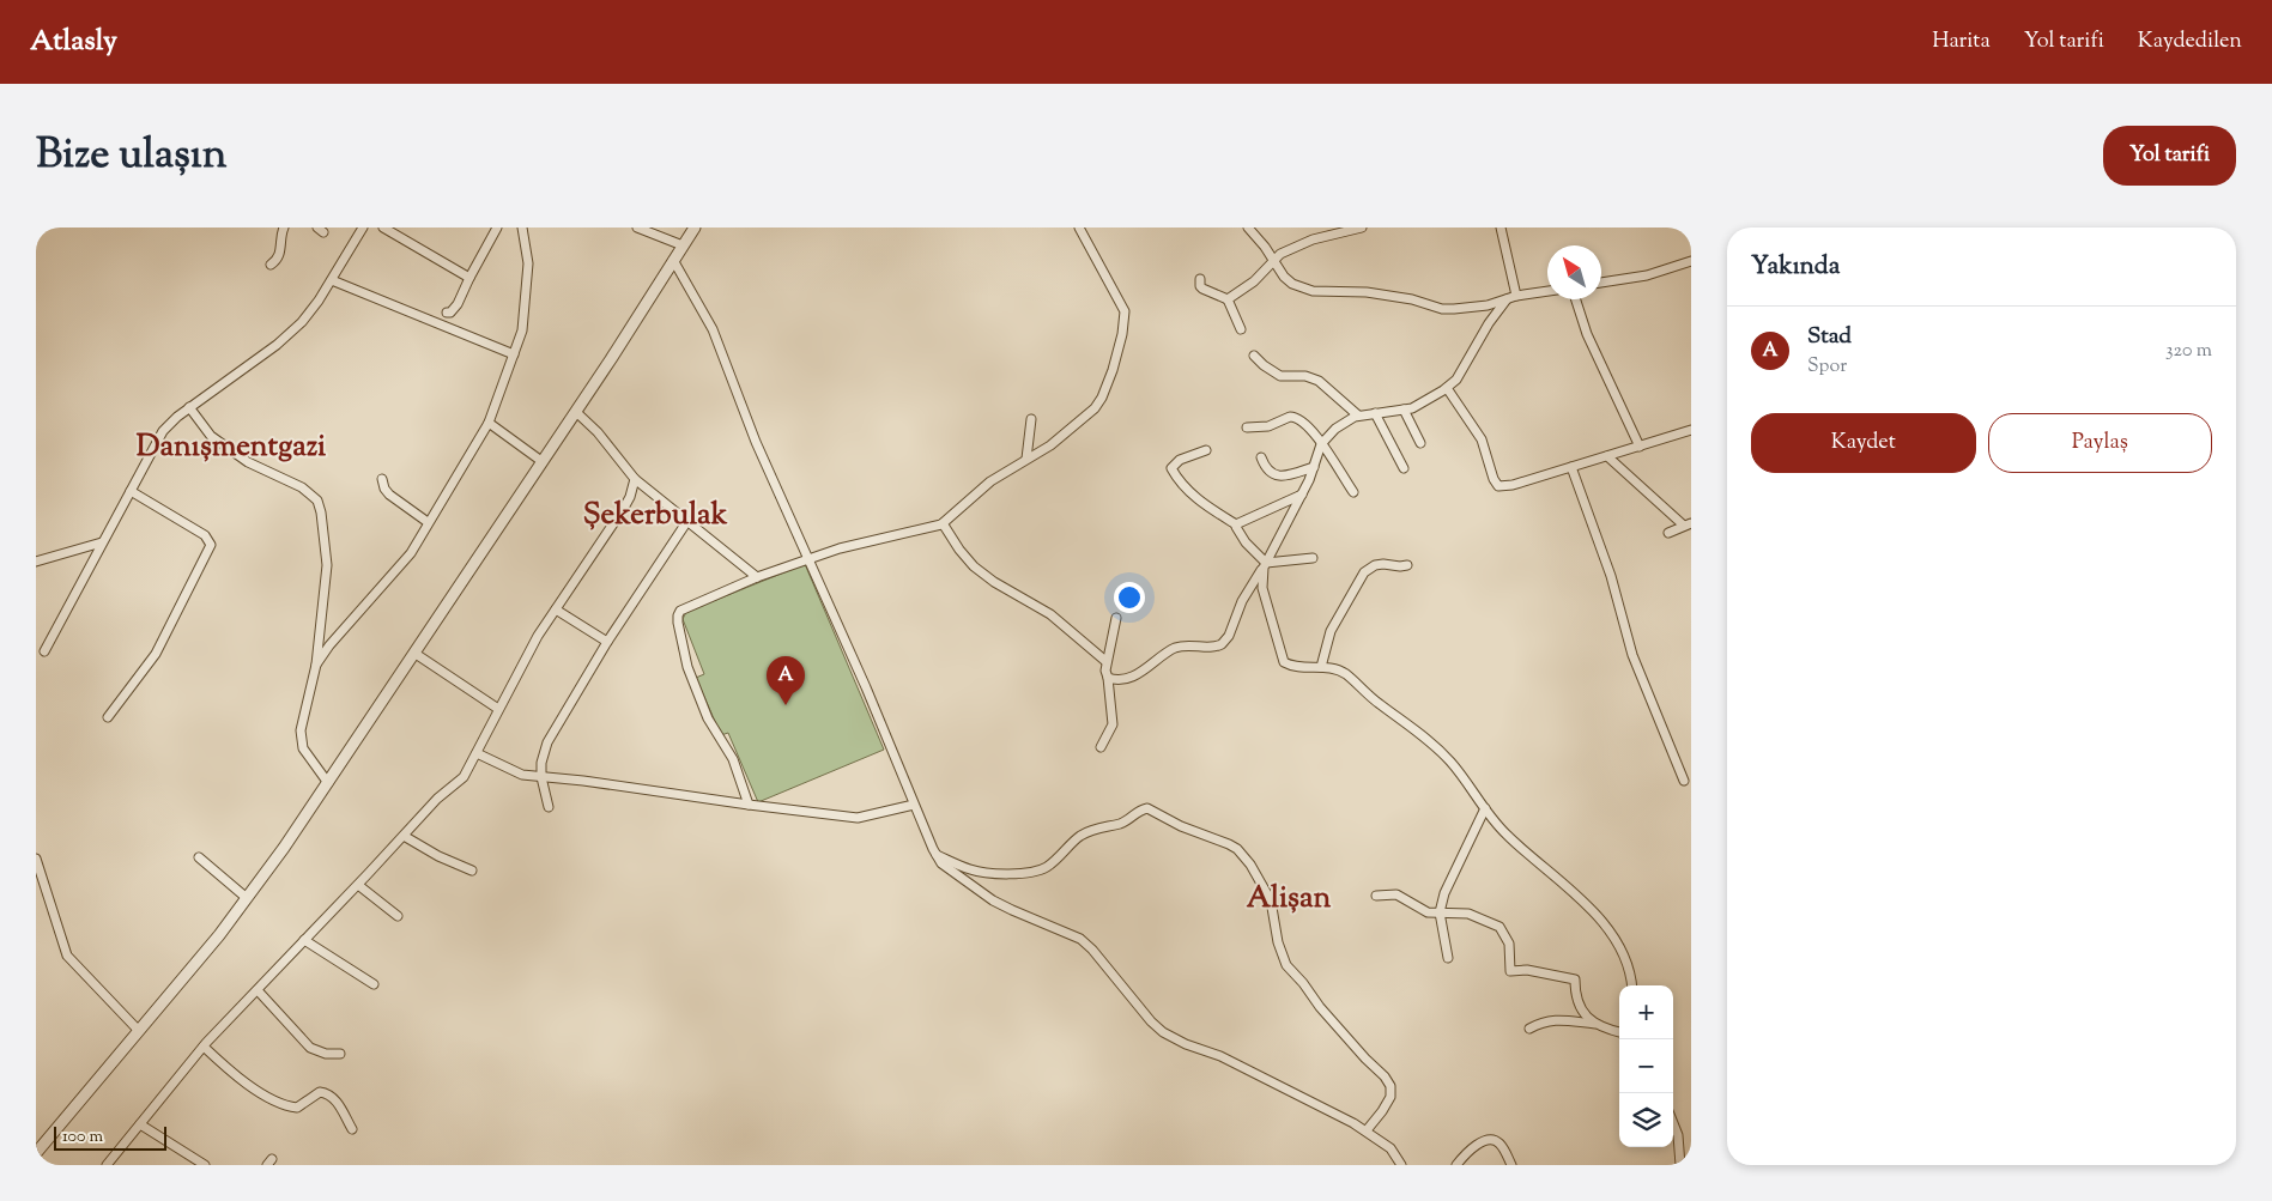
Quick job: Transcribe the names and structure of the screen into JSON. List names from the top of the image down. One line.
{"districts":["Danışmentgazi","Şekerbulak","Alişan"],"scale_bar":"100 m","north":"top left","page":{"header":"Atlasly","nav":["Harita","Yol tarifi","Kaydedilen"],"title":"Bize ulaşın","buttons":["Yol tarifi",["Kaydet","Paylaş"]],"heading":"Yakında","list":[{"mark":"A","name":"Stad","note":"Spor","value":"320 m"}],"pins":"A","map_buttons":["+","−"],"scale":"100 m"}}
